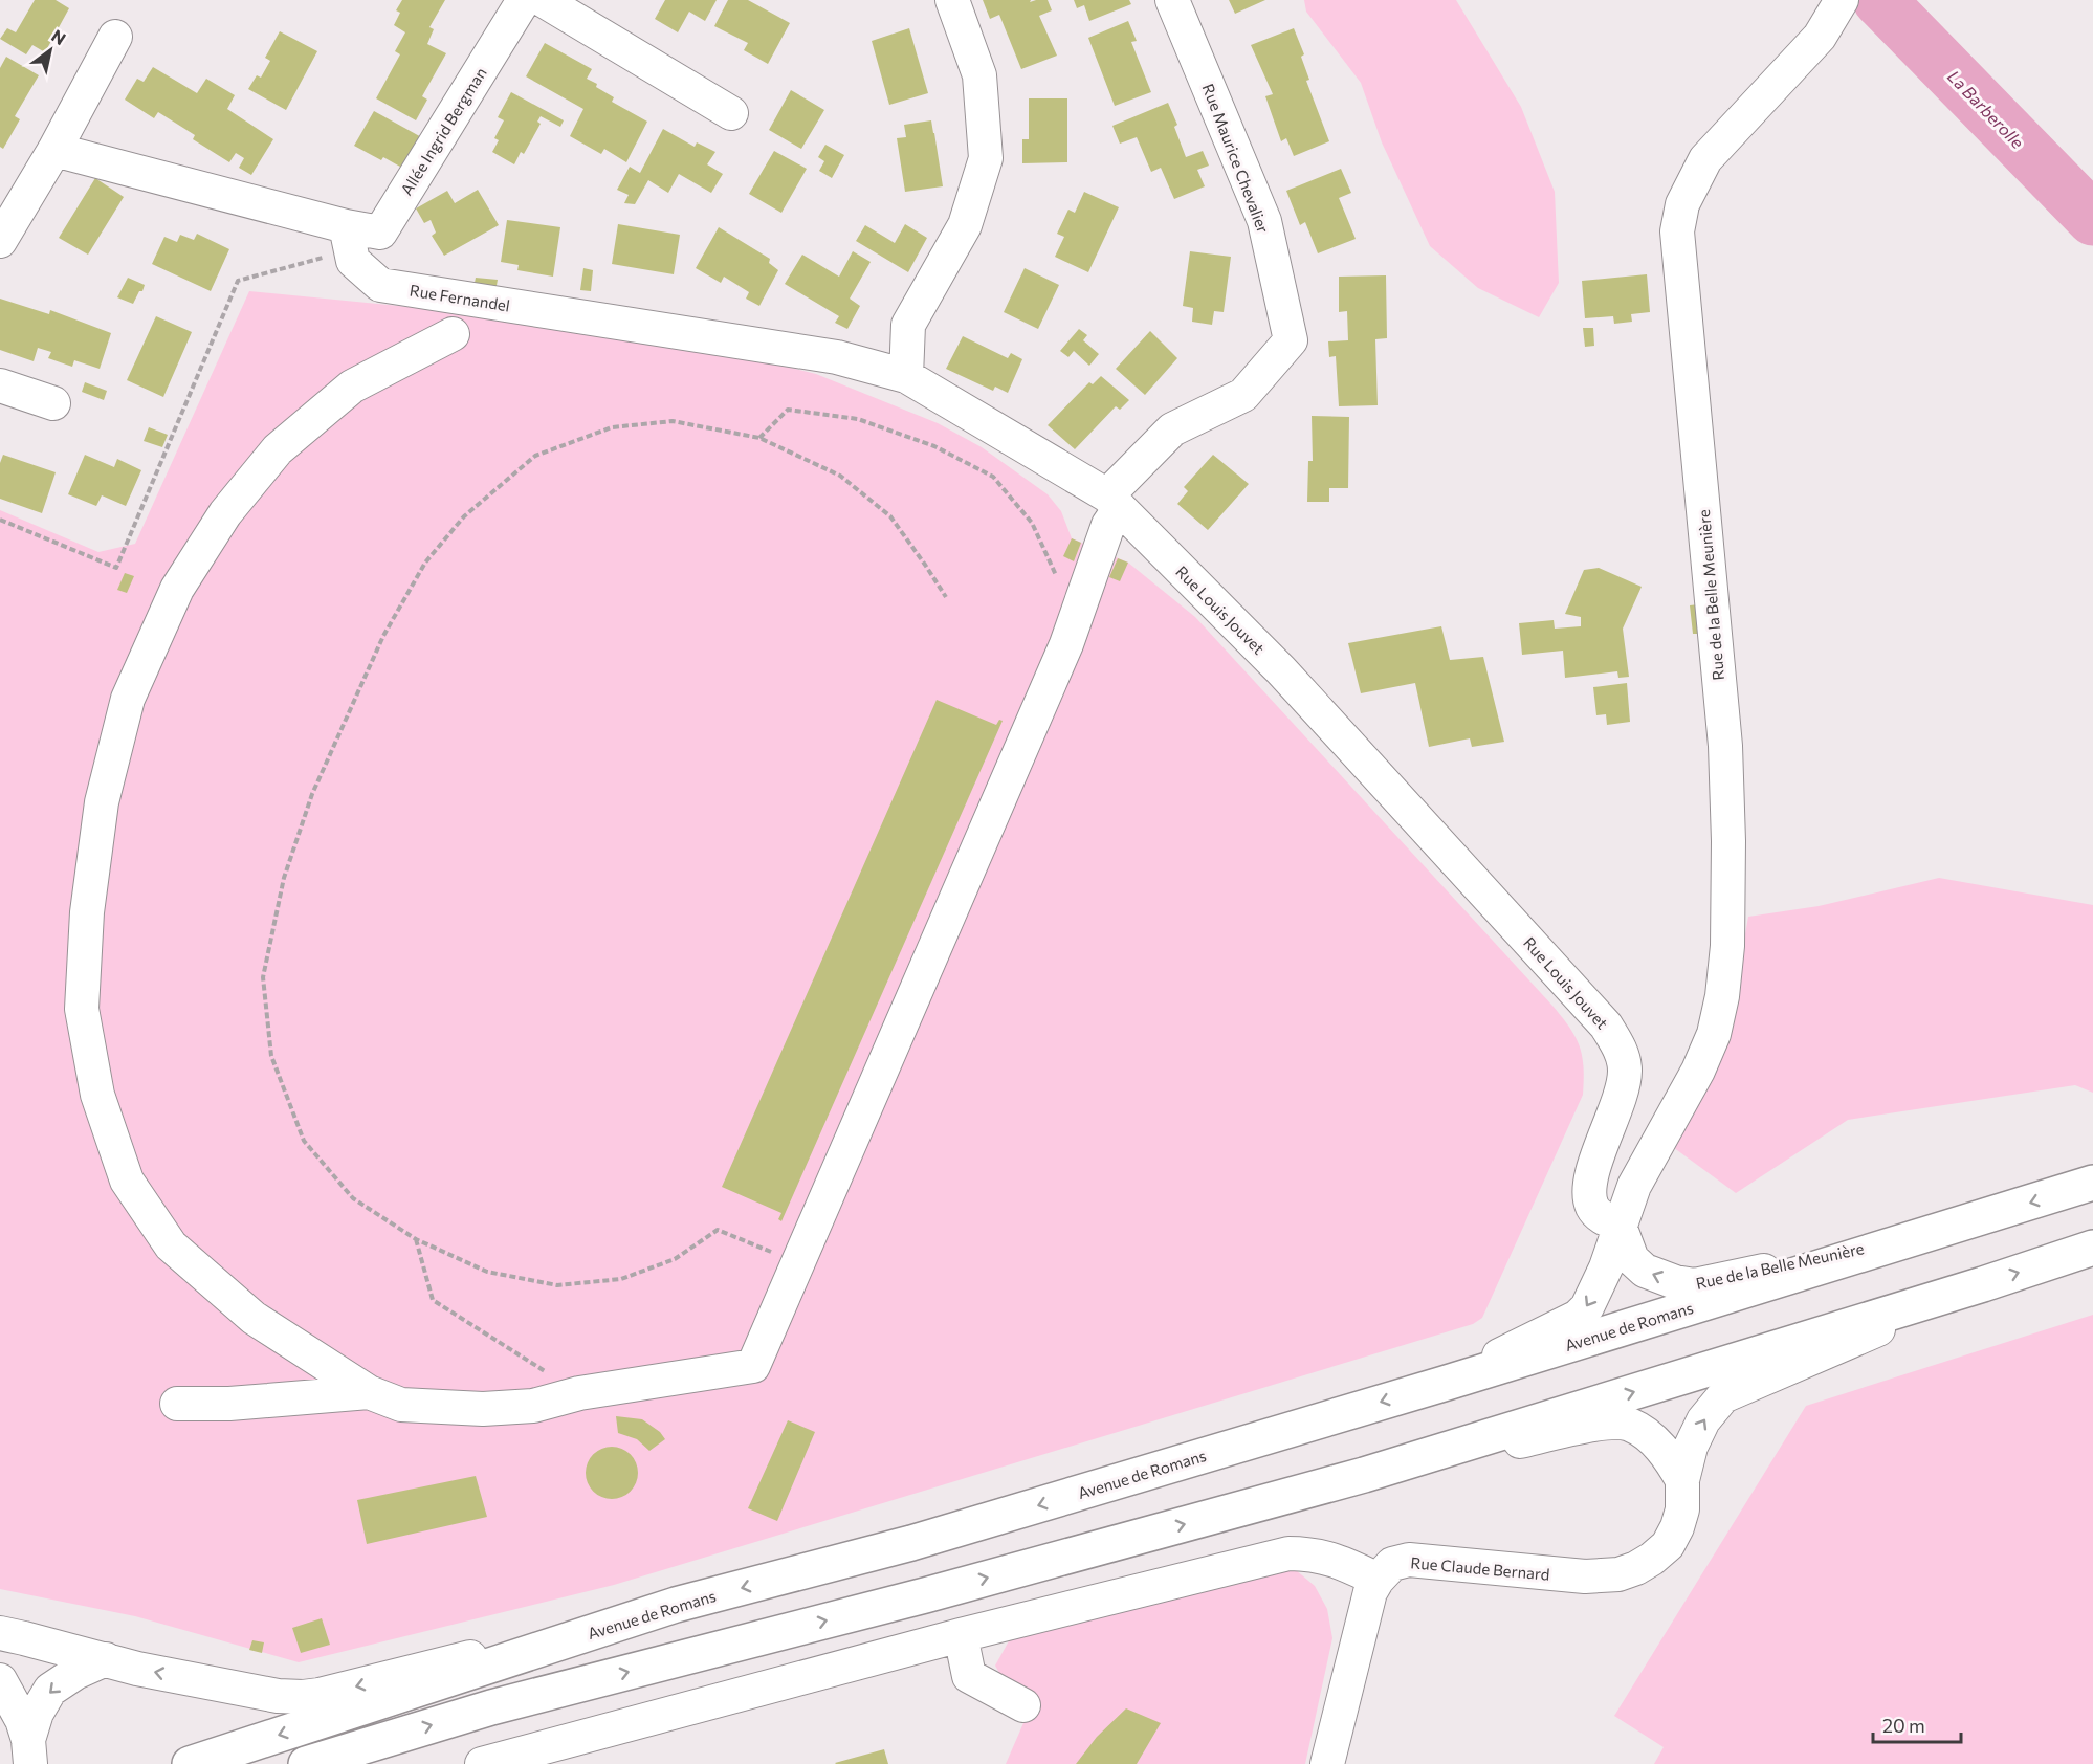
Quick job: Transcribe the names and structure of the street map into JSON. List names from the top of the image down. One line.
{"streets":{"main road":["Avenue de Romans"],"street":["Allée Ingrid Bergman","Rue Maurice Chevalier","Rue Fernandel","Rue de la Belle Meunière","Rue Louis Jouvet","Rue Claude Bernard"]},"crossings":[["Allée Ingrid Bergman","Rue Fernandel"],["Rue Maurice Chevalier","Rue Louis Jouvet"],["Rue Fernandel","Rue Louis Jouvet"],["Rue de la Belle Meunière","Rue Louis Jouvet"],["Rue de la Belle Meunière","Avenue de Romans"]],"one_way":["Rue Claude Bernard"],"water":["La Barberolle"],"scale_bar":"20 m","north":"top right"}
